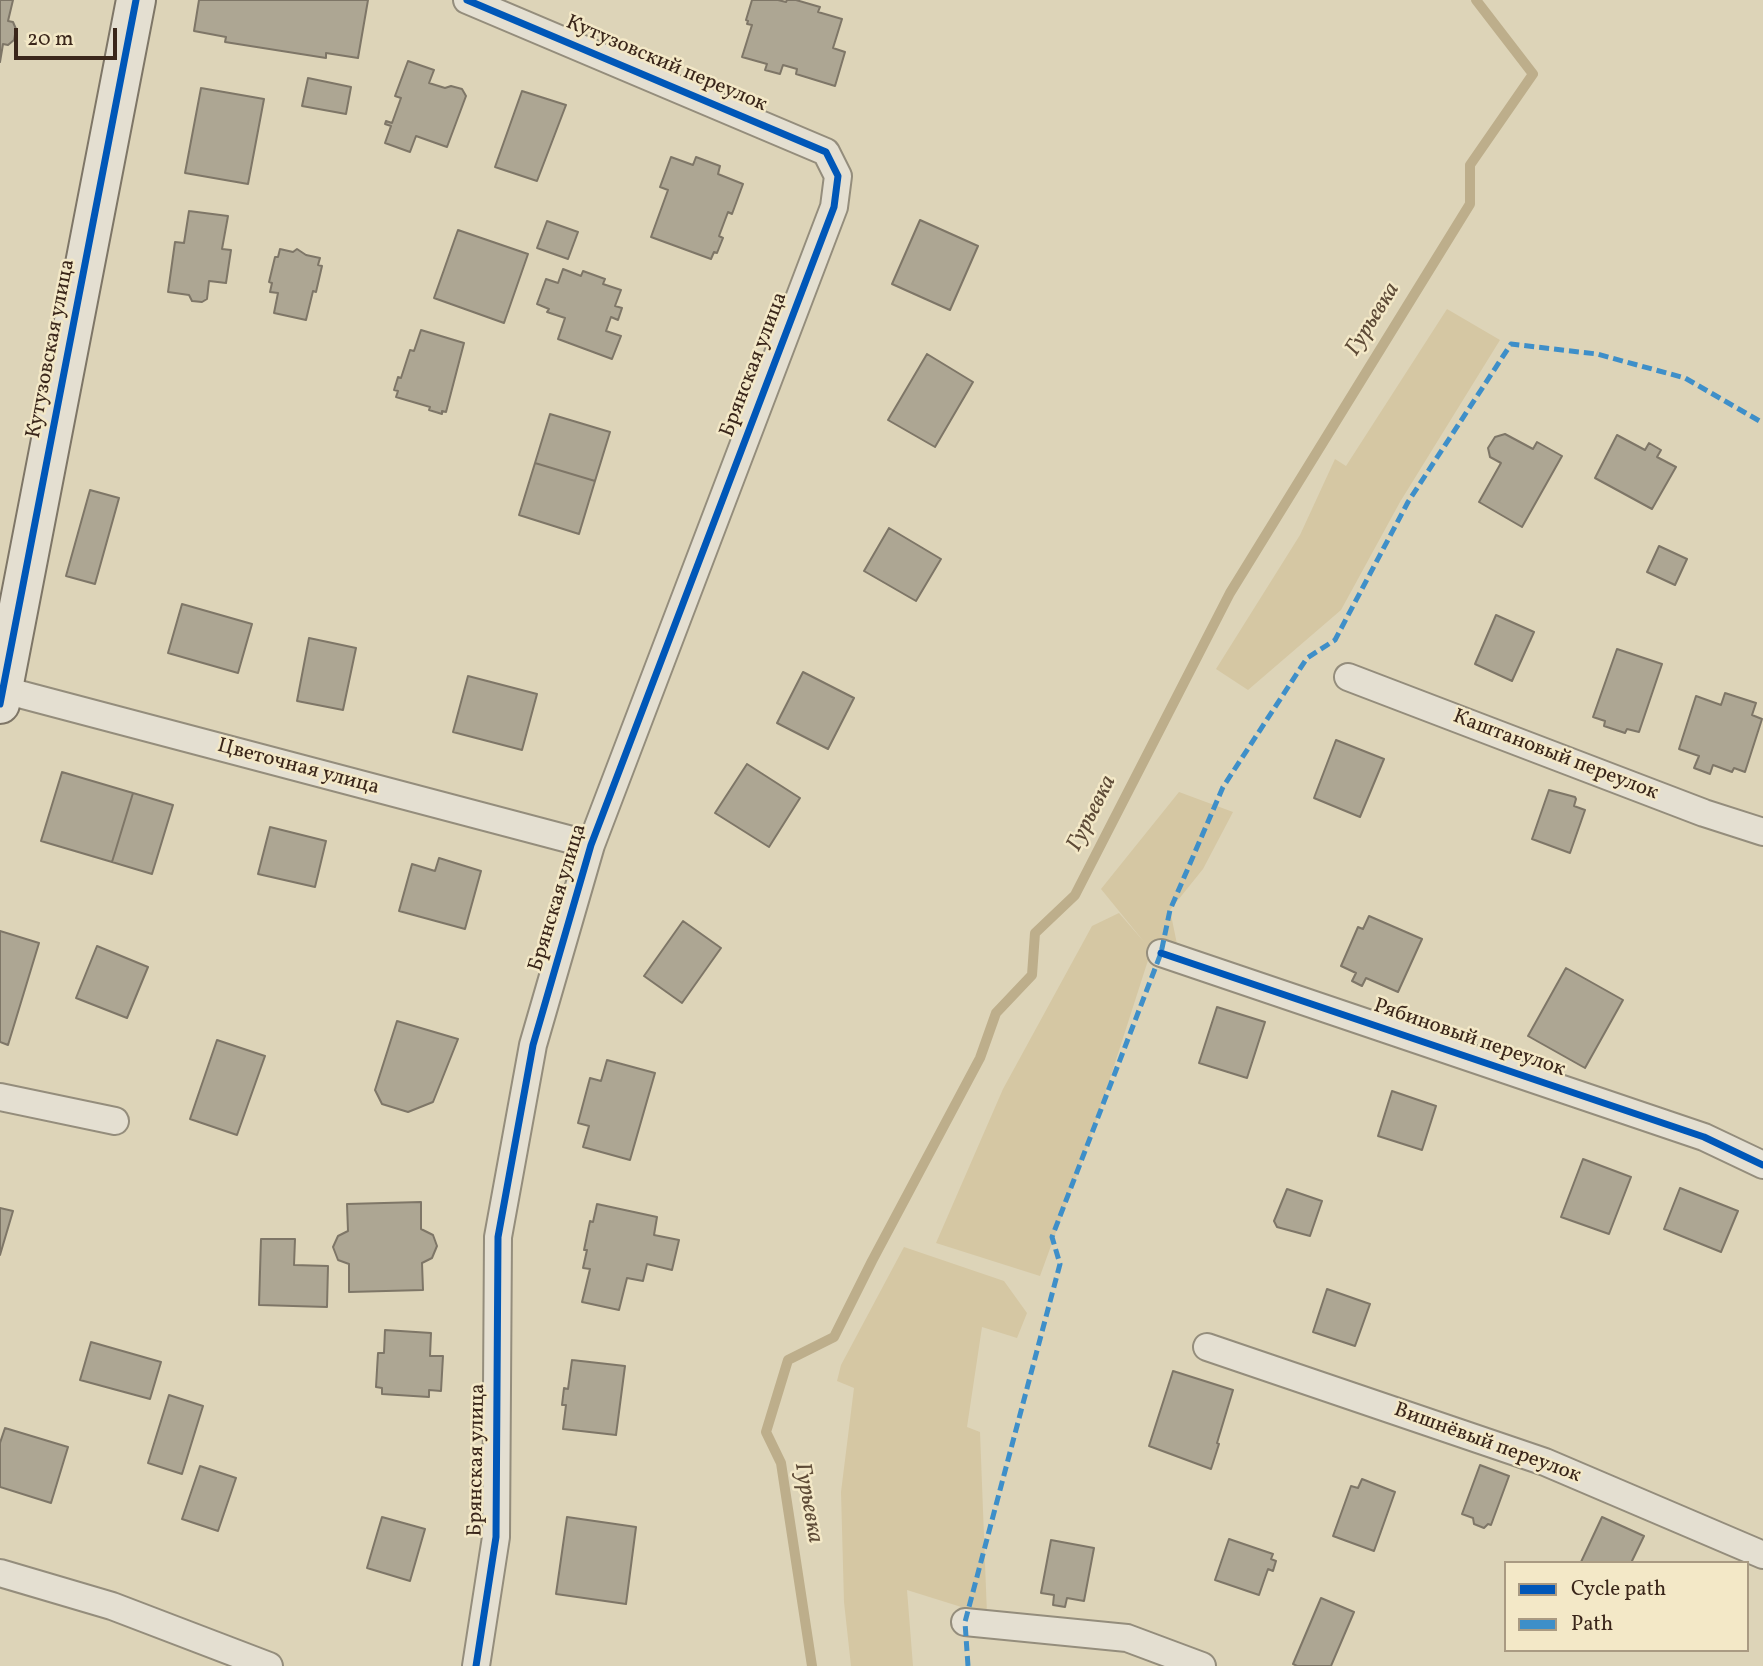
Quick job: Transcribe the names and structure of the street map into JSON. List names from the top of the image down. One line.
{"streets":{"street":["Кутузовский переулок","Кутузовская улица","Брянская улица","Каштановый переулок","Цветочная улица","Рябиновый переулок","Вишнёвый переулок"]},"crossings":[["Кутузовский переулок","Брянская улица"],["Кутузовская улица","Цветочная улица"],["Брянская улица","Цветочная улица"]],"water":["Гурьевка"],"legend":["Cycle path","Path"],"scale_bar":"20 m"}
